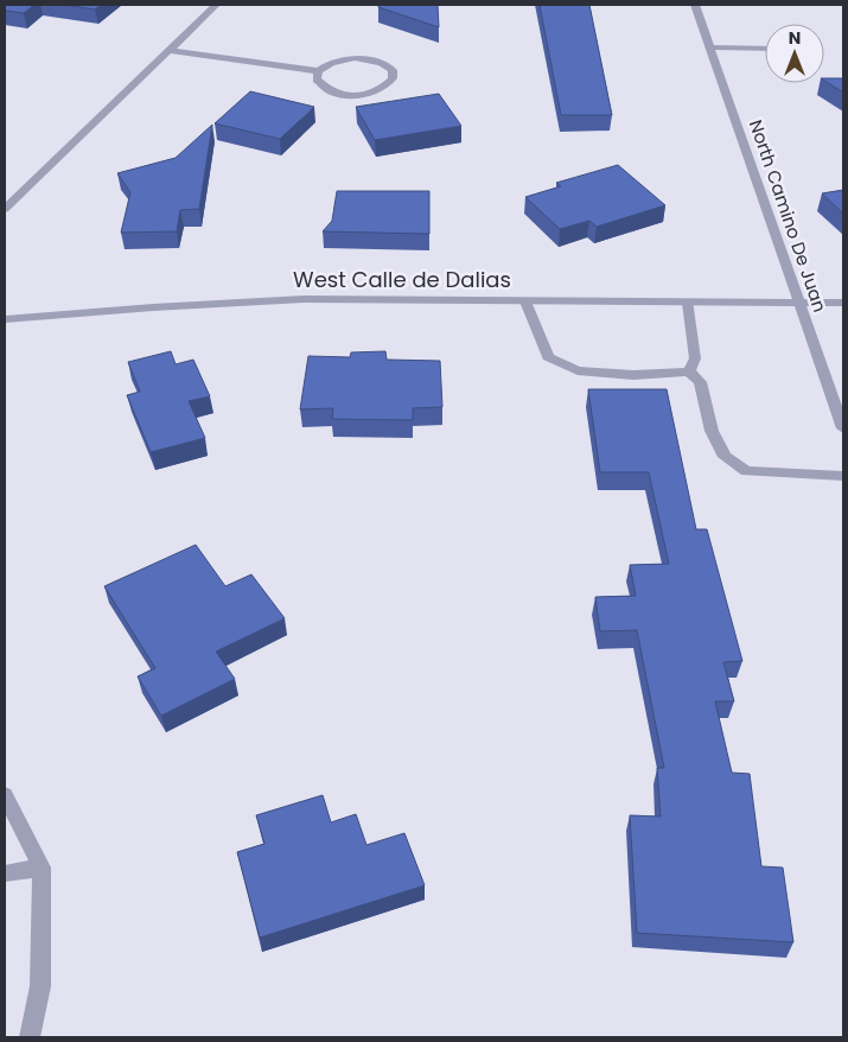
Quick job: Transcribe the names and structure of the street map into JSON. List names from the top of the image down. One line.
{"streets":{"street":["North Camino De Juan","West Calle de Dalias"]},"crossings":[["North Camino De Juan","West Calle de Dalias"]],"north":"top"}
